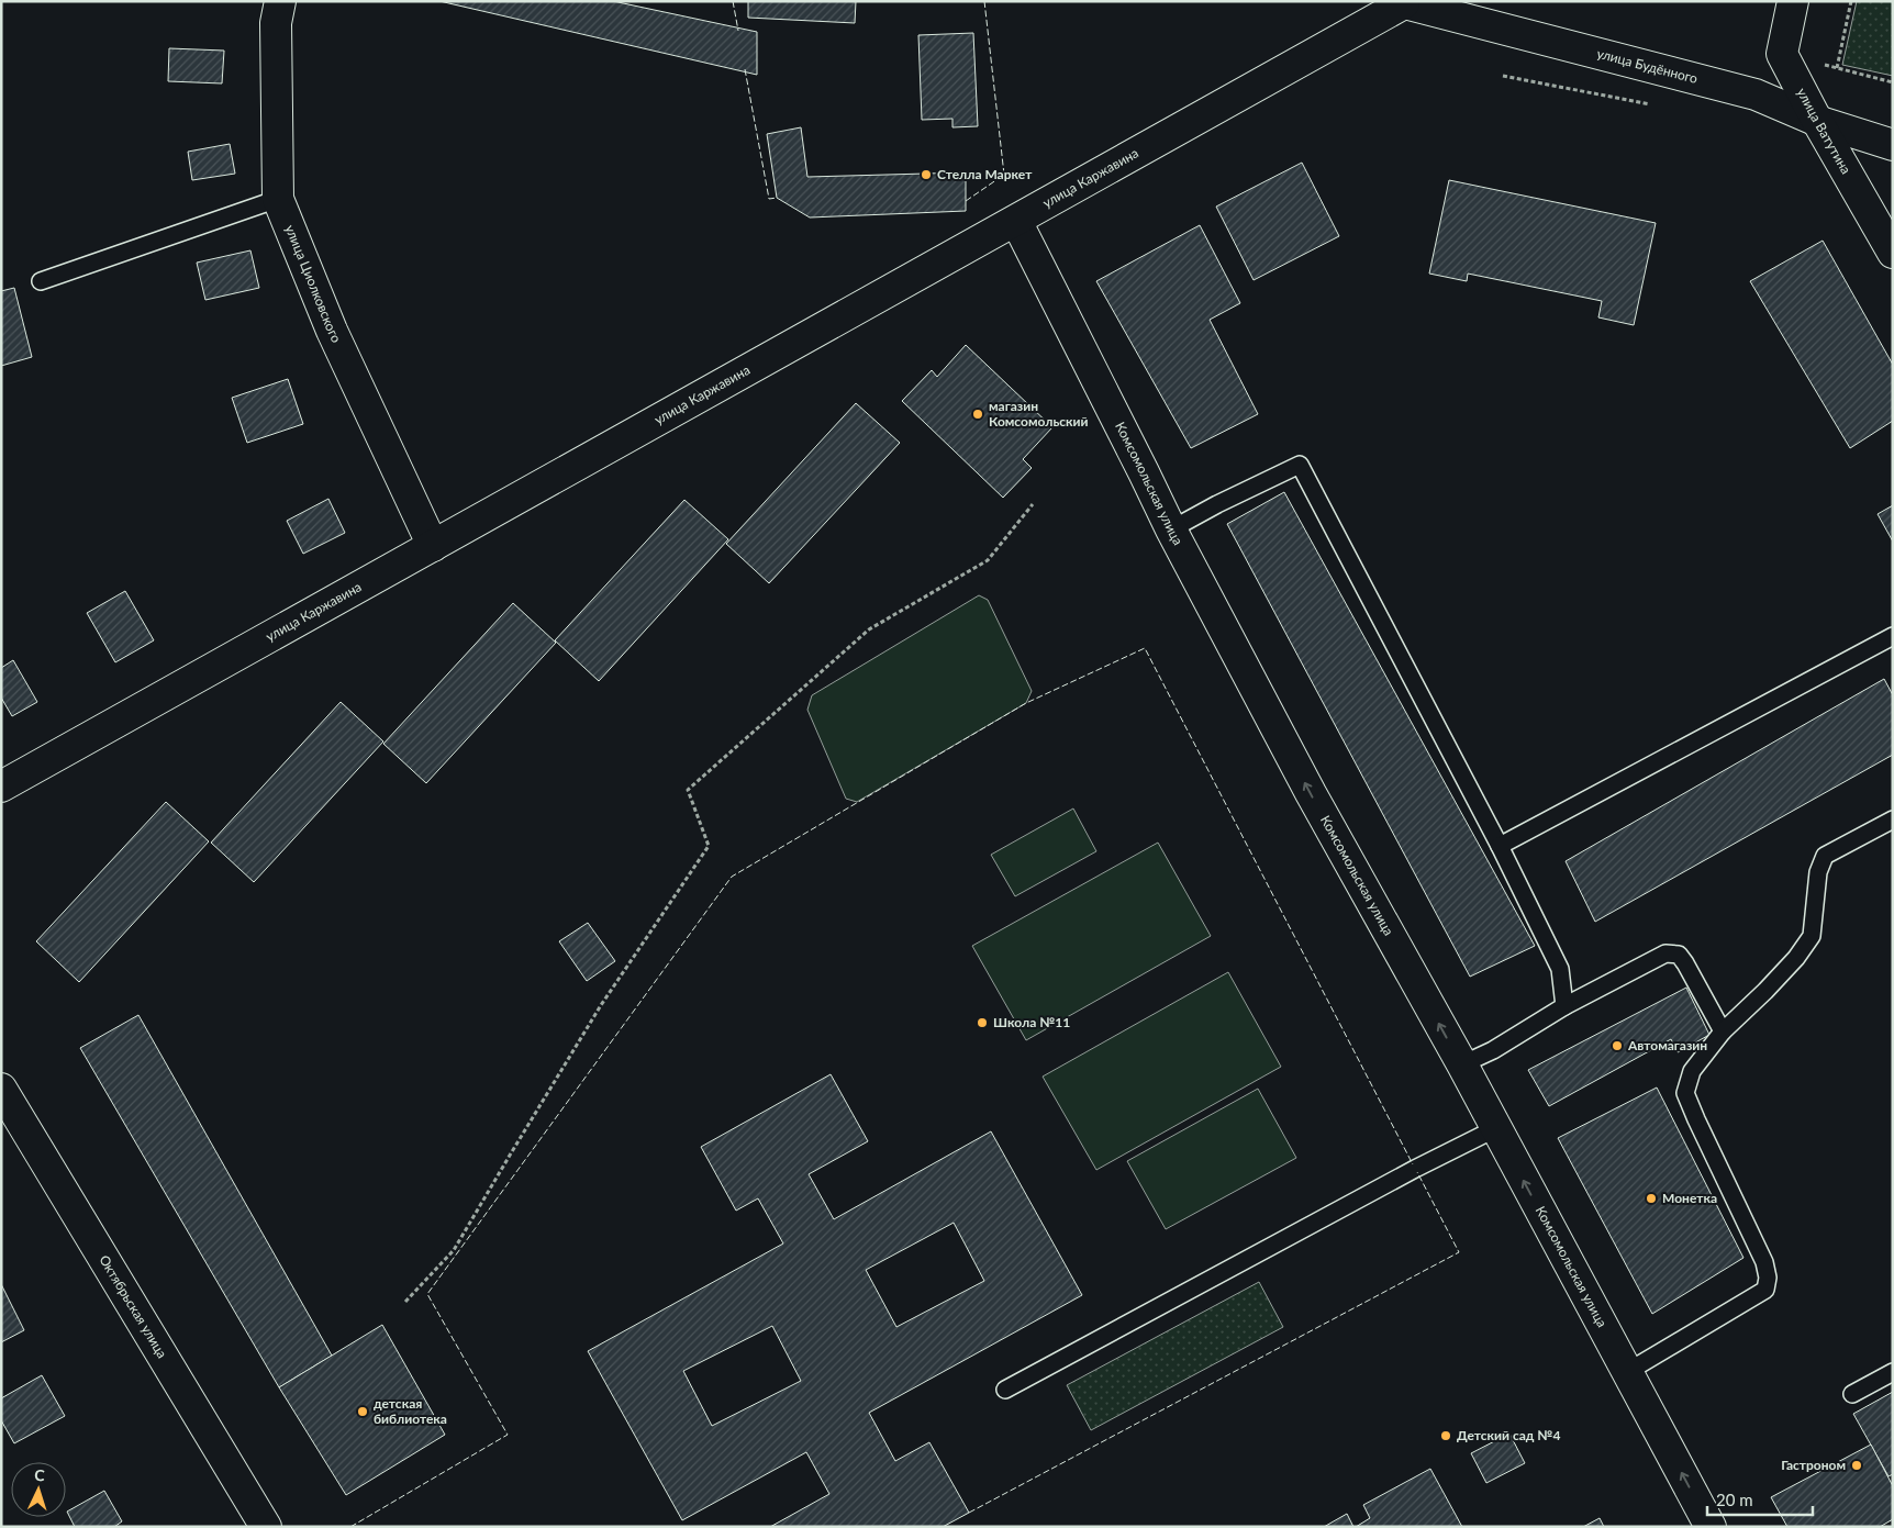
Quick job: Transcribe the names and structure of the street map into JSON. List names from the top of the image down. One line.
{"streets":{"street":["улица Будённого","улица Ватутина","улица Каржавина","улица Циолковского","Комсомольская улица","Октябрьская улица"]},"crossings":[["улица Будённого","улица Ватутина"],["улица Будённого","улица Каржавина"],["улица Каржавина","улица Циолковского"],["улица Каржавина","Комсомольская улица"]],"one_way":["Комсомольская улица"],"places":["Стелла Маркет","магазин Комсомольский","Школа №11","Автомагазин","Монетка","детская библиотека","Детский сад №4","Гастроном"],"scale_bar":"20 m","north":"top"}
